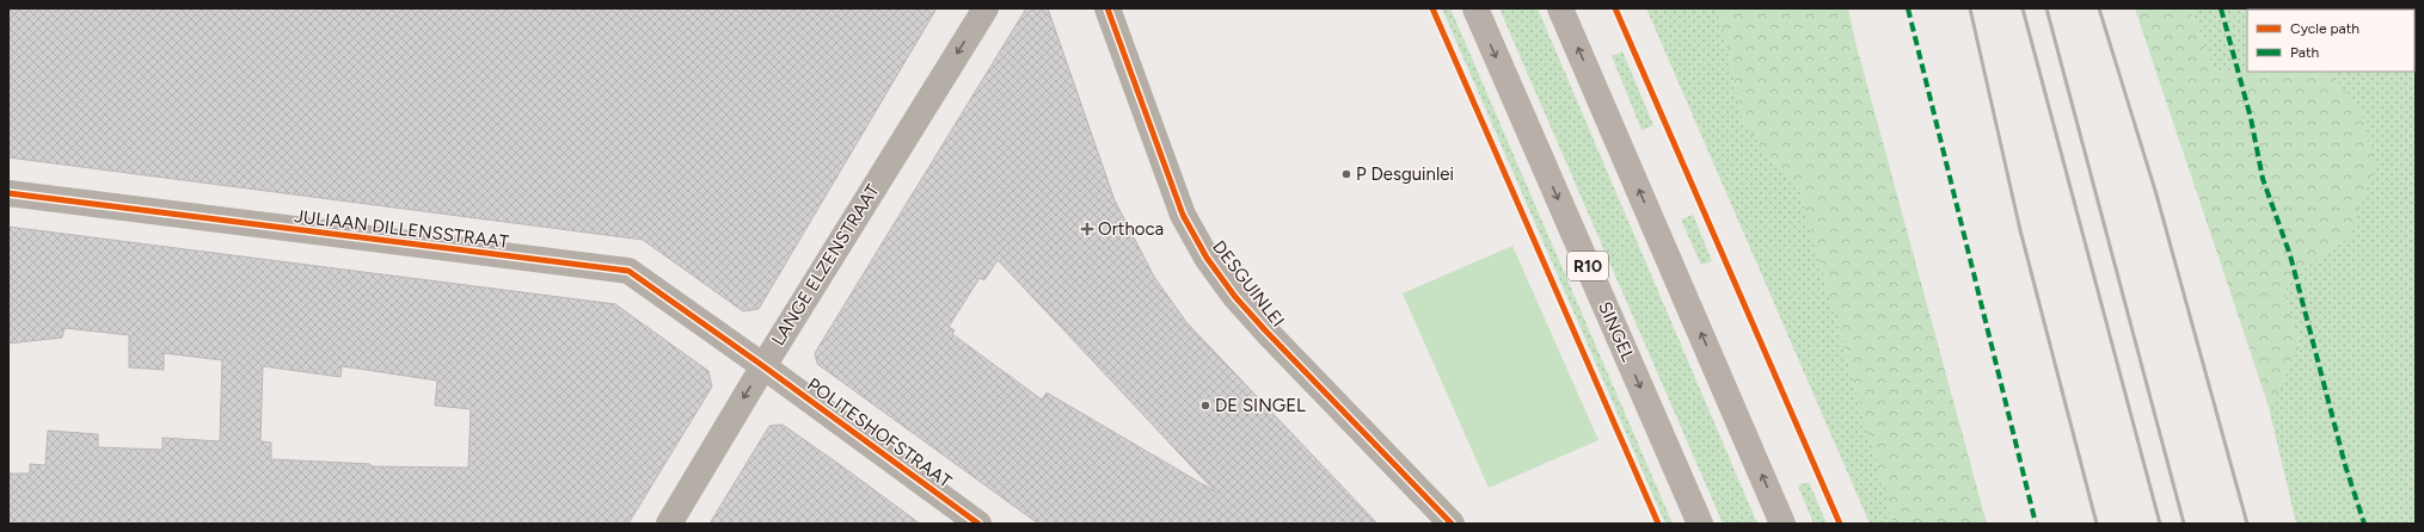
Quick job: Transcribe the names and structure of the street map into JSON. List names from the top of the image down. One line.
{"streets":{"main road":["R10","SINGEL"],"street":["JULIAAN DILLENSSTRAAT","LANGE ELZENSTRAAT","DESGUINLEI","POLITESHOFSTRAAT"]},"crossings":[["JULIAAN DILLENSSTRAAT","LANGE ELZENSTRAAT"],["JULIAAN DILLENSSTRAAT","POLITESHOFSTRAAT"],["LANGE ELZENSTRAAT","POLITESHOFSTRAAT"]],"one_way":["LANGE ELZENSTRAAT"],"places":{"other":["P Desguinlei","DE SINGEL"],"health":["Orthoca"]},"legend":["Cycle path","Path"]}
